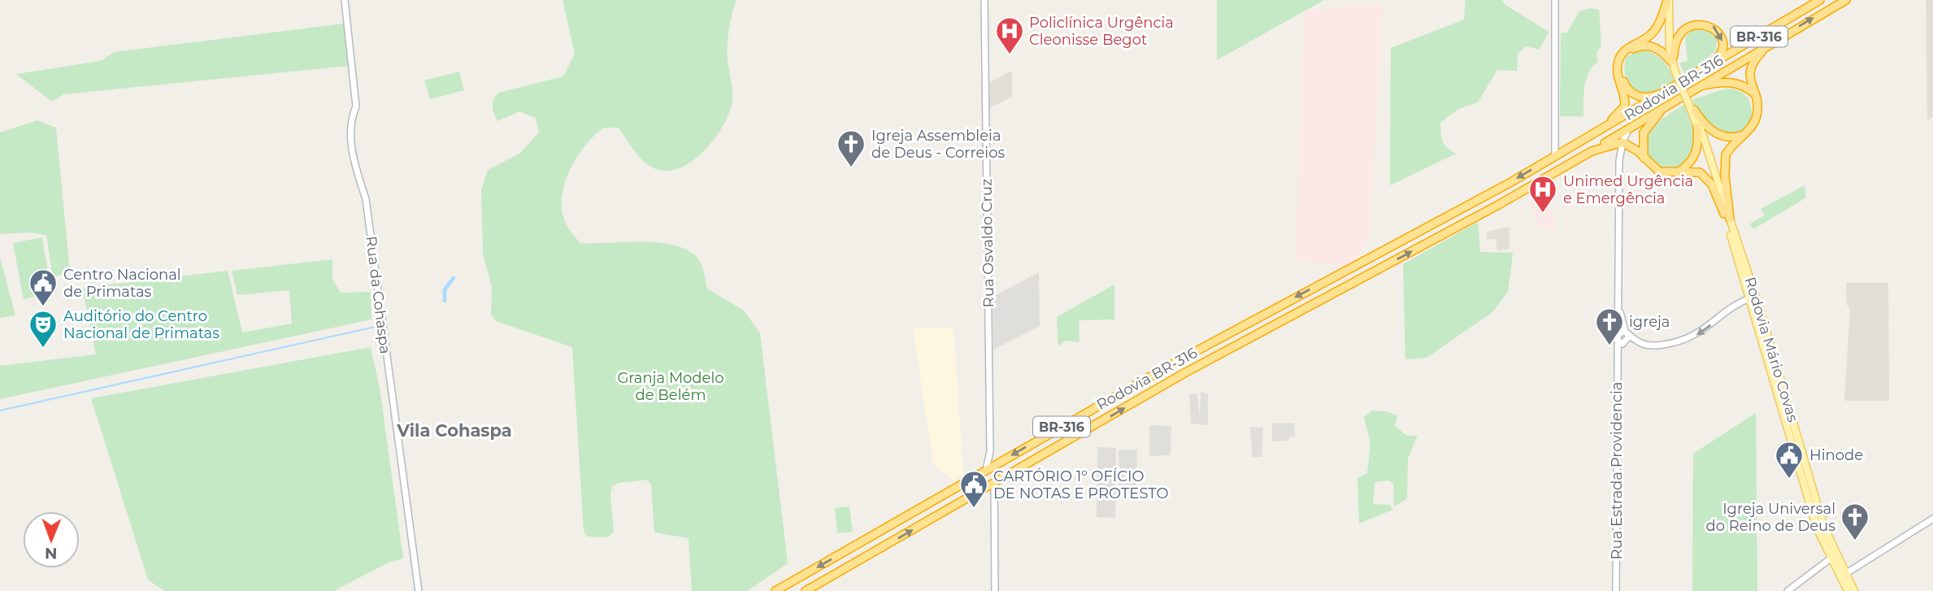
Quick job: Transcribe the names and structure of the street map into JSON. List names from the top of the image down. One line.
{"streets":{"highway":["BR-316","Rodovia BR-316"],"main road":["Rodovia Mário Covas"],"street":["Rua Osvaldo Cruz","Rua da Cohaspa","Rua Estrada Providencia"]},"crossings":[["Rodovia BR-316","Rua Osvaldo Cruz"],["Rodovia BR-316","Rua Estrada Providencia"]],"districts":["Vila Cohaspa"],"parks":["Granja Modelo de Belém"],"places":{"hospital":["Policlínica Urgência Cleonisse Begot","Unimed Urgência e Emergência"],"church":["Igreja Assembleia de Deus - Correios","igreja","Igreja Universal do Reino de Deus"],"public building":["Centro Nacional de Primatas","Hinode","CARTÓRIO 1º OFÍCIO DE NOTAS E PROTESTO"],"theatre":["Auditório do Centro Nacional de Primatas"]},"north":"bottom"}
